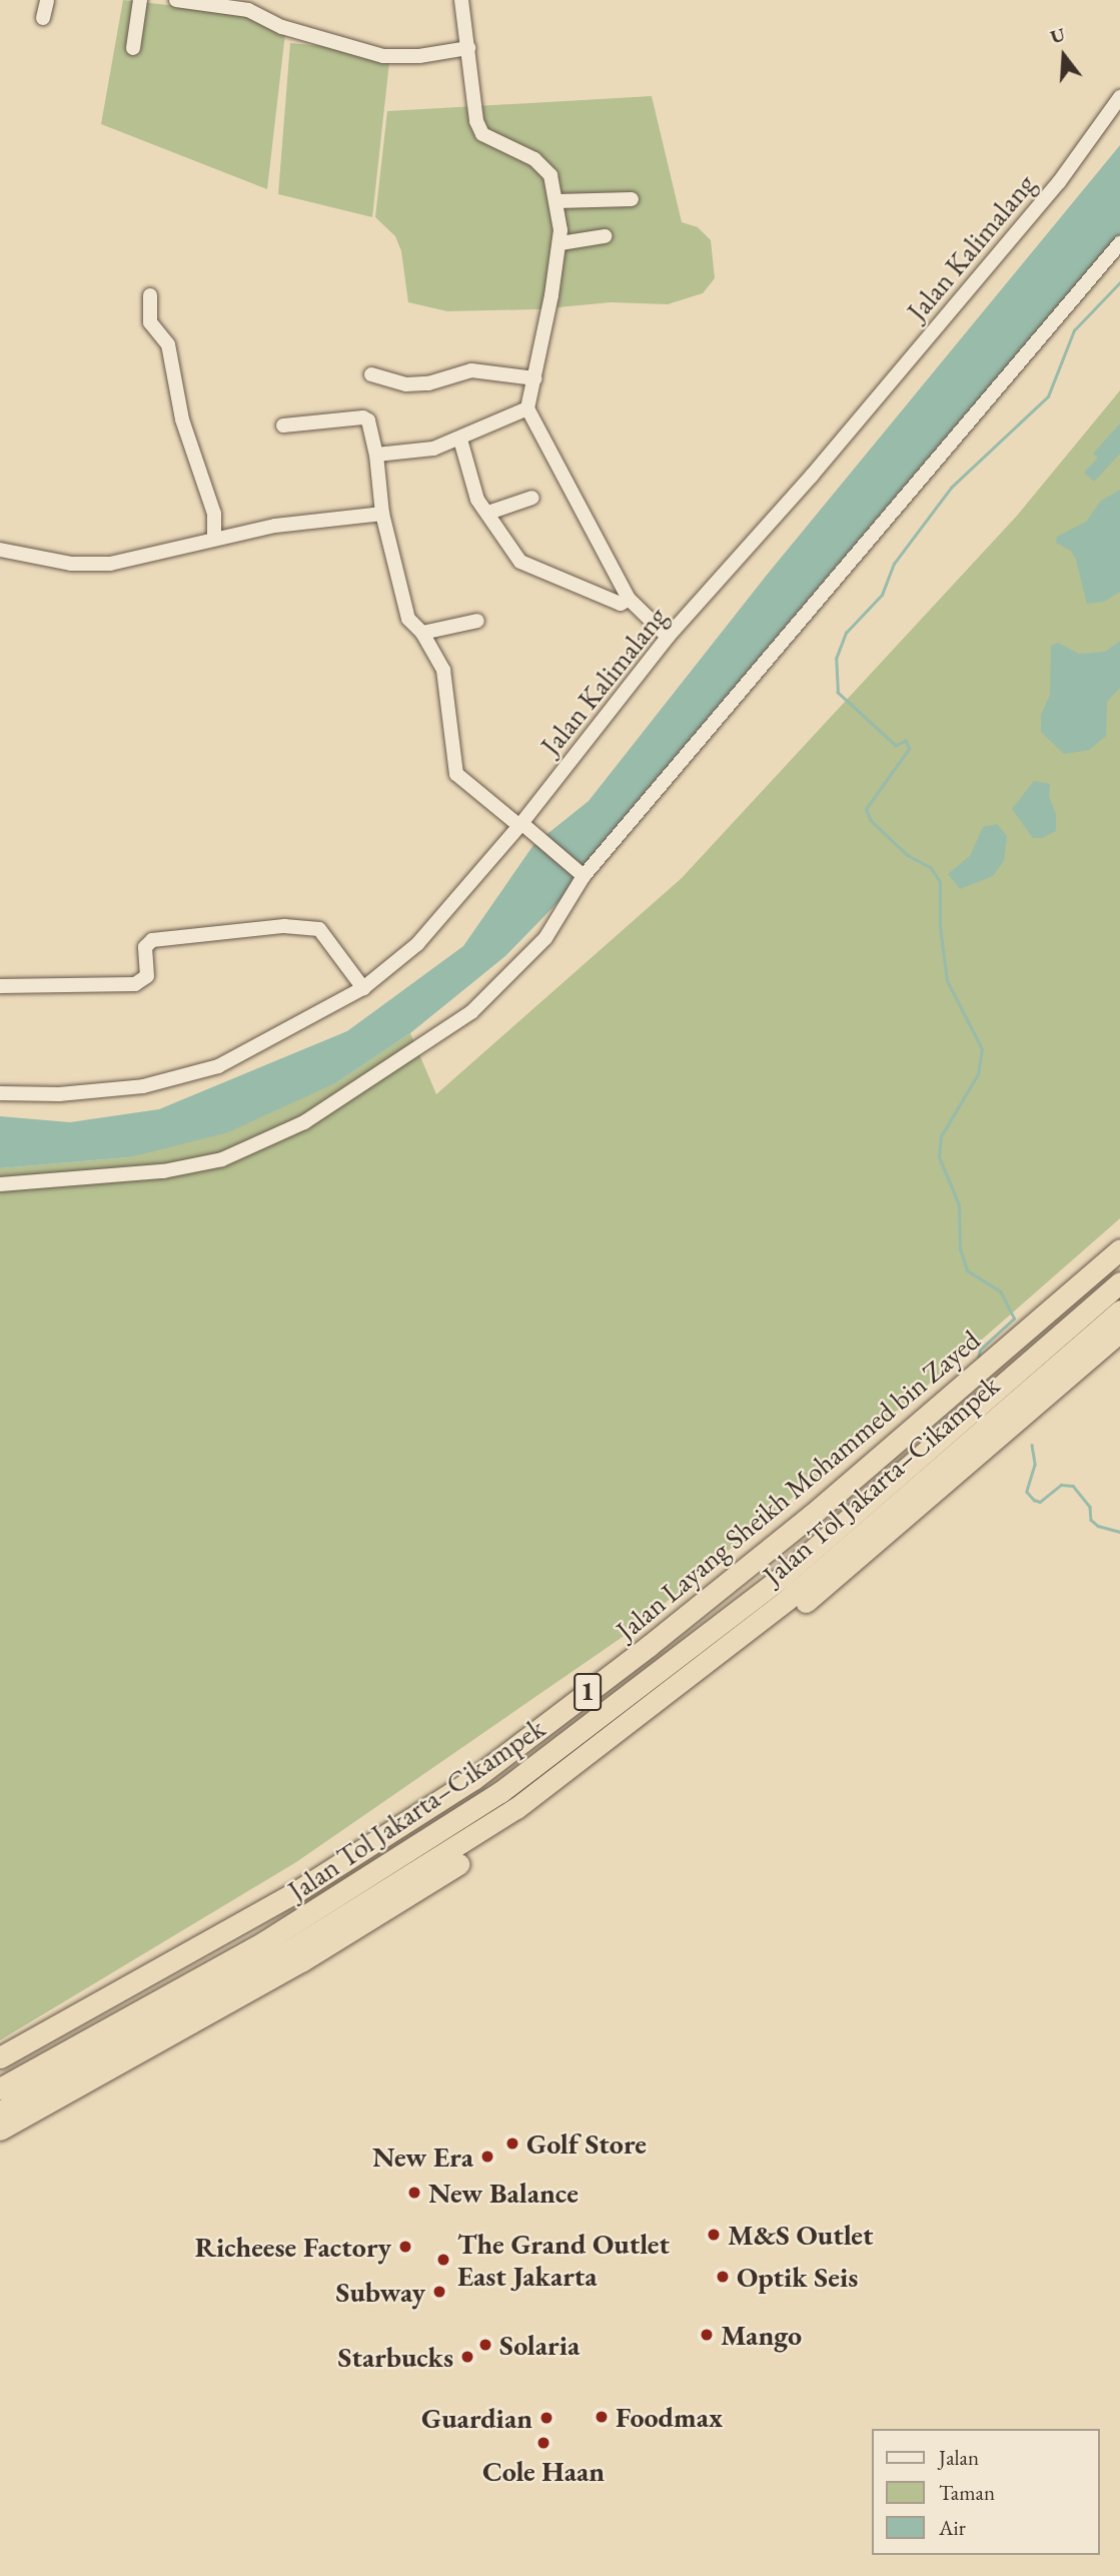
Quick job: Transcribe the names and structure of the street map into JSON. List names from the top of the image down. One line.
{"streets":{"highway":["Jalan Tol Jakarta–Cikampek","Jalan Layang Sheikh Mohammed bin Zayed","1"],"street":["Jalan Kalimalang"]},"places":["Golf Store","New Era","New Balance","M&S Outlet","Richeese Factory","The Grand Outlet East Jakarta","Optik Seis","Subway","Mango","Solaria","Starbucks","Foodmax","Guardian","Cole Haan"],"legend":["Jalan","Taman","Air"],"north":"top"}
